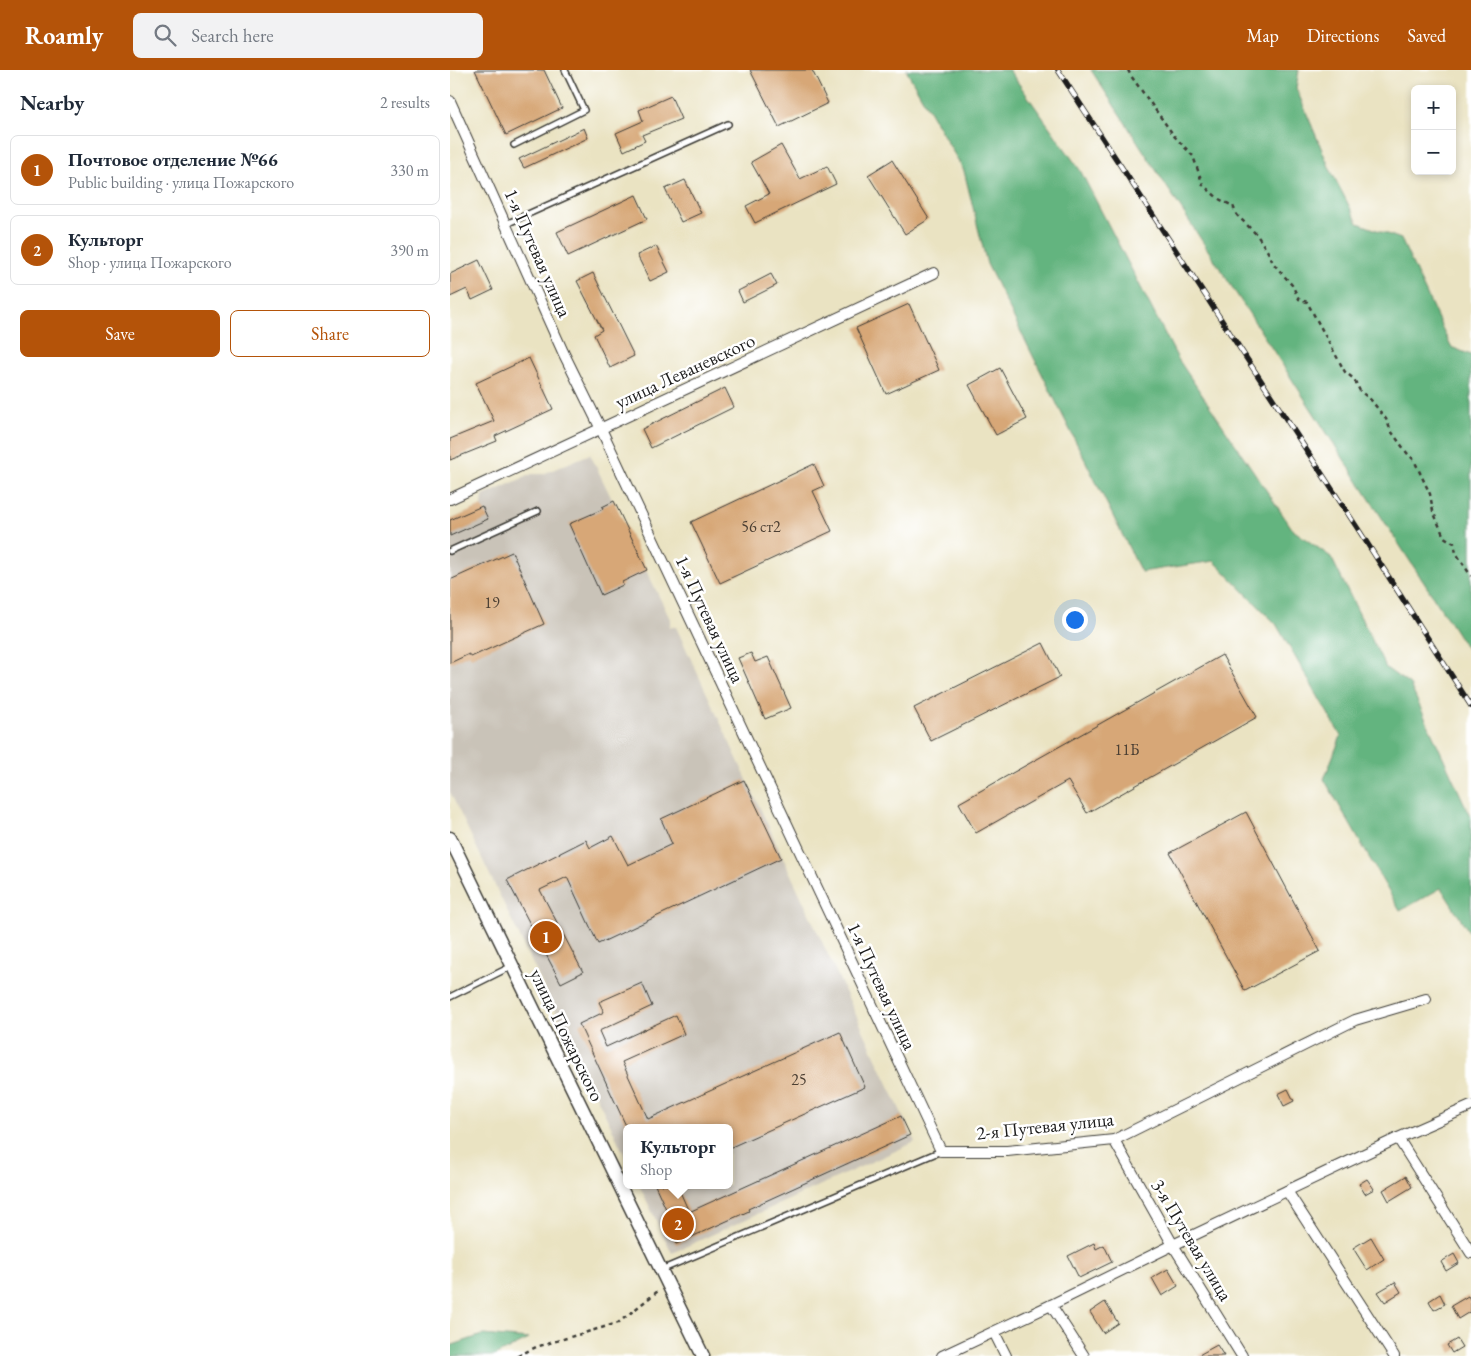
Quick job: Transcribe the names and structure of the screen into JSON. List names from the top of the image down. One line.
{"streets":{"street":["1-я Путевая улица","улица Леваневского","улица Пожарского","2-я Путевая улица","3-я Путевая улица"]},"crossings":[["1-я Путевая улица","улица Леваневского"],["1-я Путевая улица","2-я Путевая улица"],["улица Пожарского","2-я Путевая улица"],["2-я Путевая улица","3-я Путевая улица"]],"house_numbers":["56 ст2","19","11Б","25"],"page":{"header":"Roamly","search":"Search here","nav":["Map","Directions","Saved"],"heading":["Nearby","2 results"],"map_buttons":["+","−"],"list":[{"mark":"1","name":"Почтовое отделение №66","note":"Public building · улица Пожарского","value":"330 m"},{"mark":"2","name":"Культорг","note":"Shop · улица Пожарского","value":"390 m"}],"buttons":["Save","Share"],"pins":["1","2"],"popup":["Культорг","Shop"]}}
